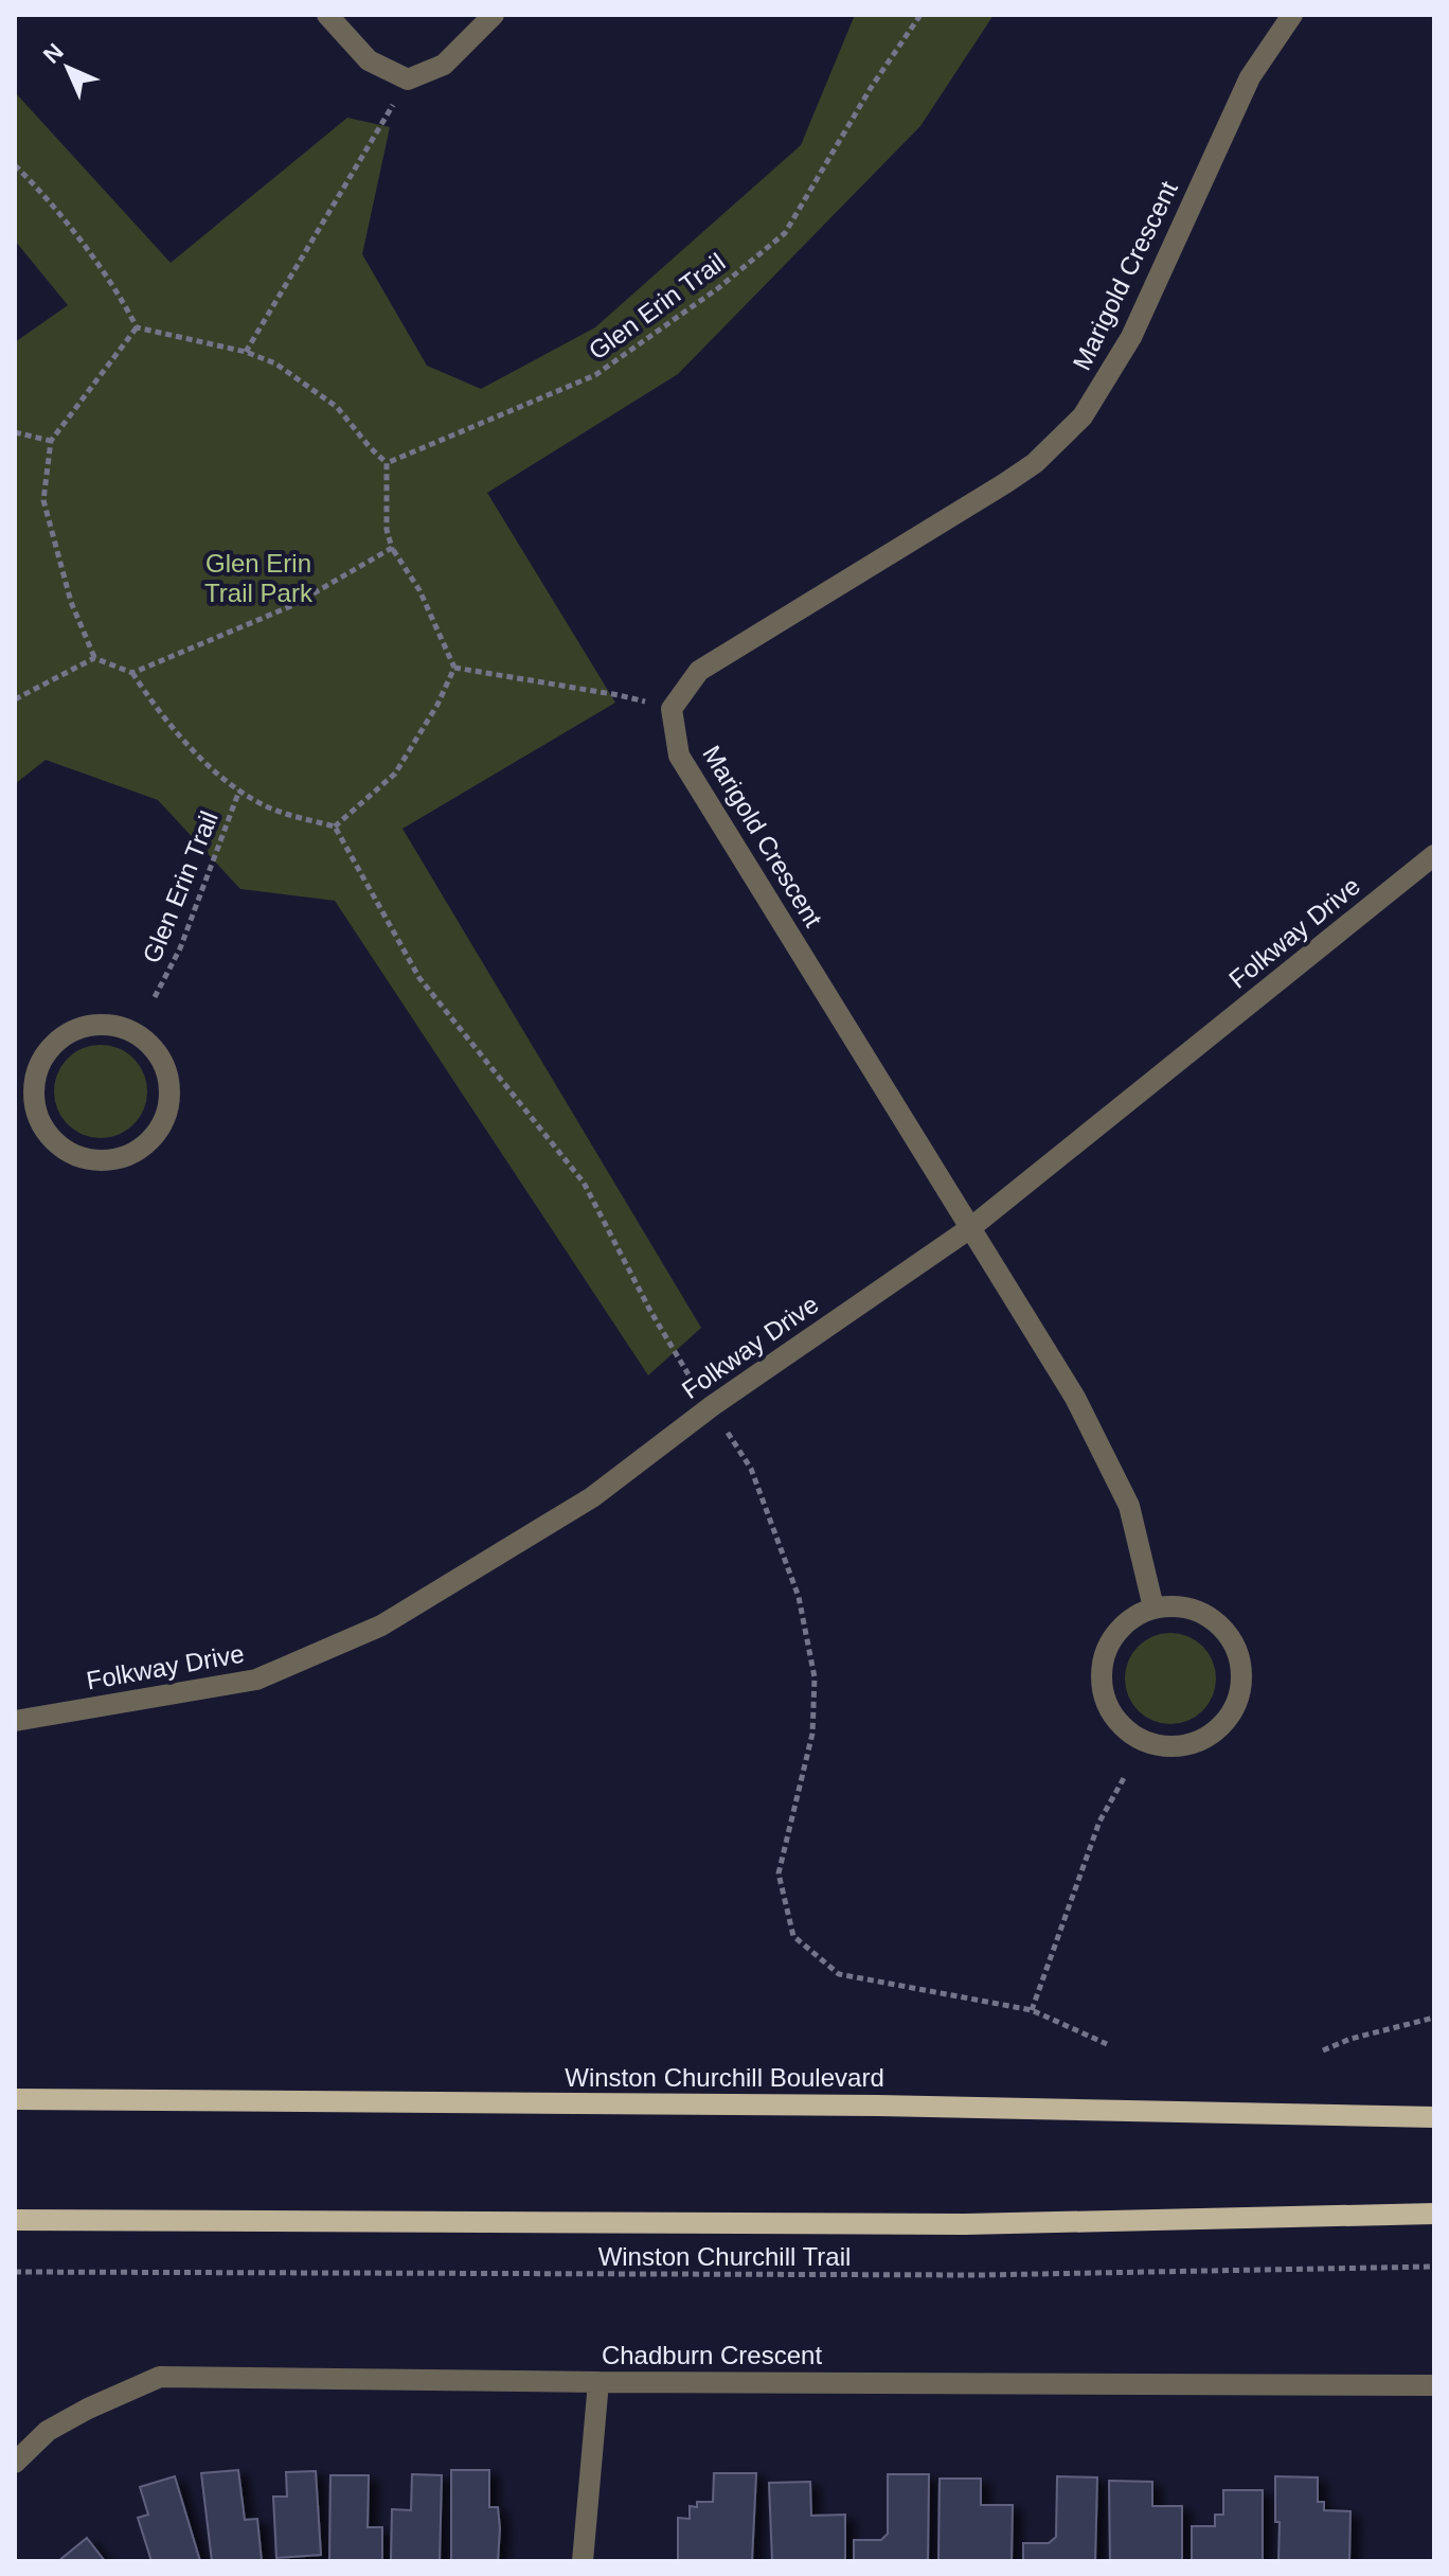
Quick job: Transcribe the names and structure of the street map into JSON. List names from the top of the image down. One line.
{"streets":{"main road":["Winston Churchill Boulevard"],"street":["Marigold Crescent","Folkway Drive","Chadburn Crescent"],"path":["Glen Erin Trail","Winston Churchill Trail"]},"crossings":[["Marigold Crescent","Folkway Drive"]],"parks":["Glen Erin Trail Park"],"north":"top left"}
